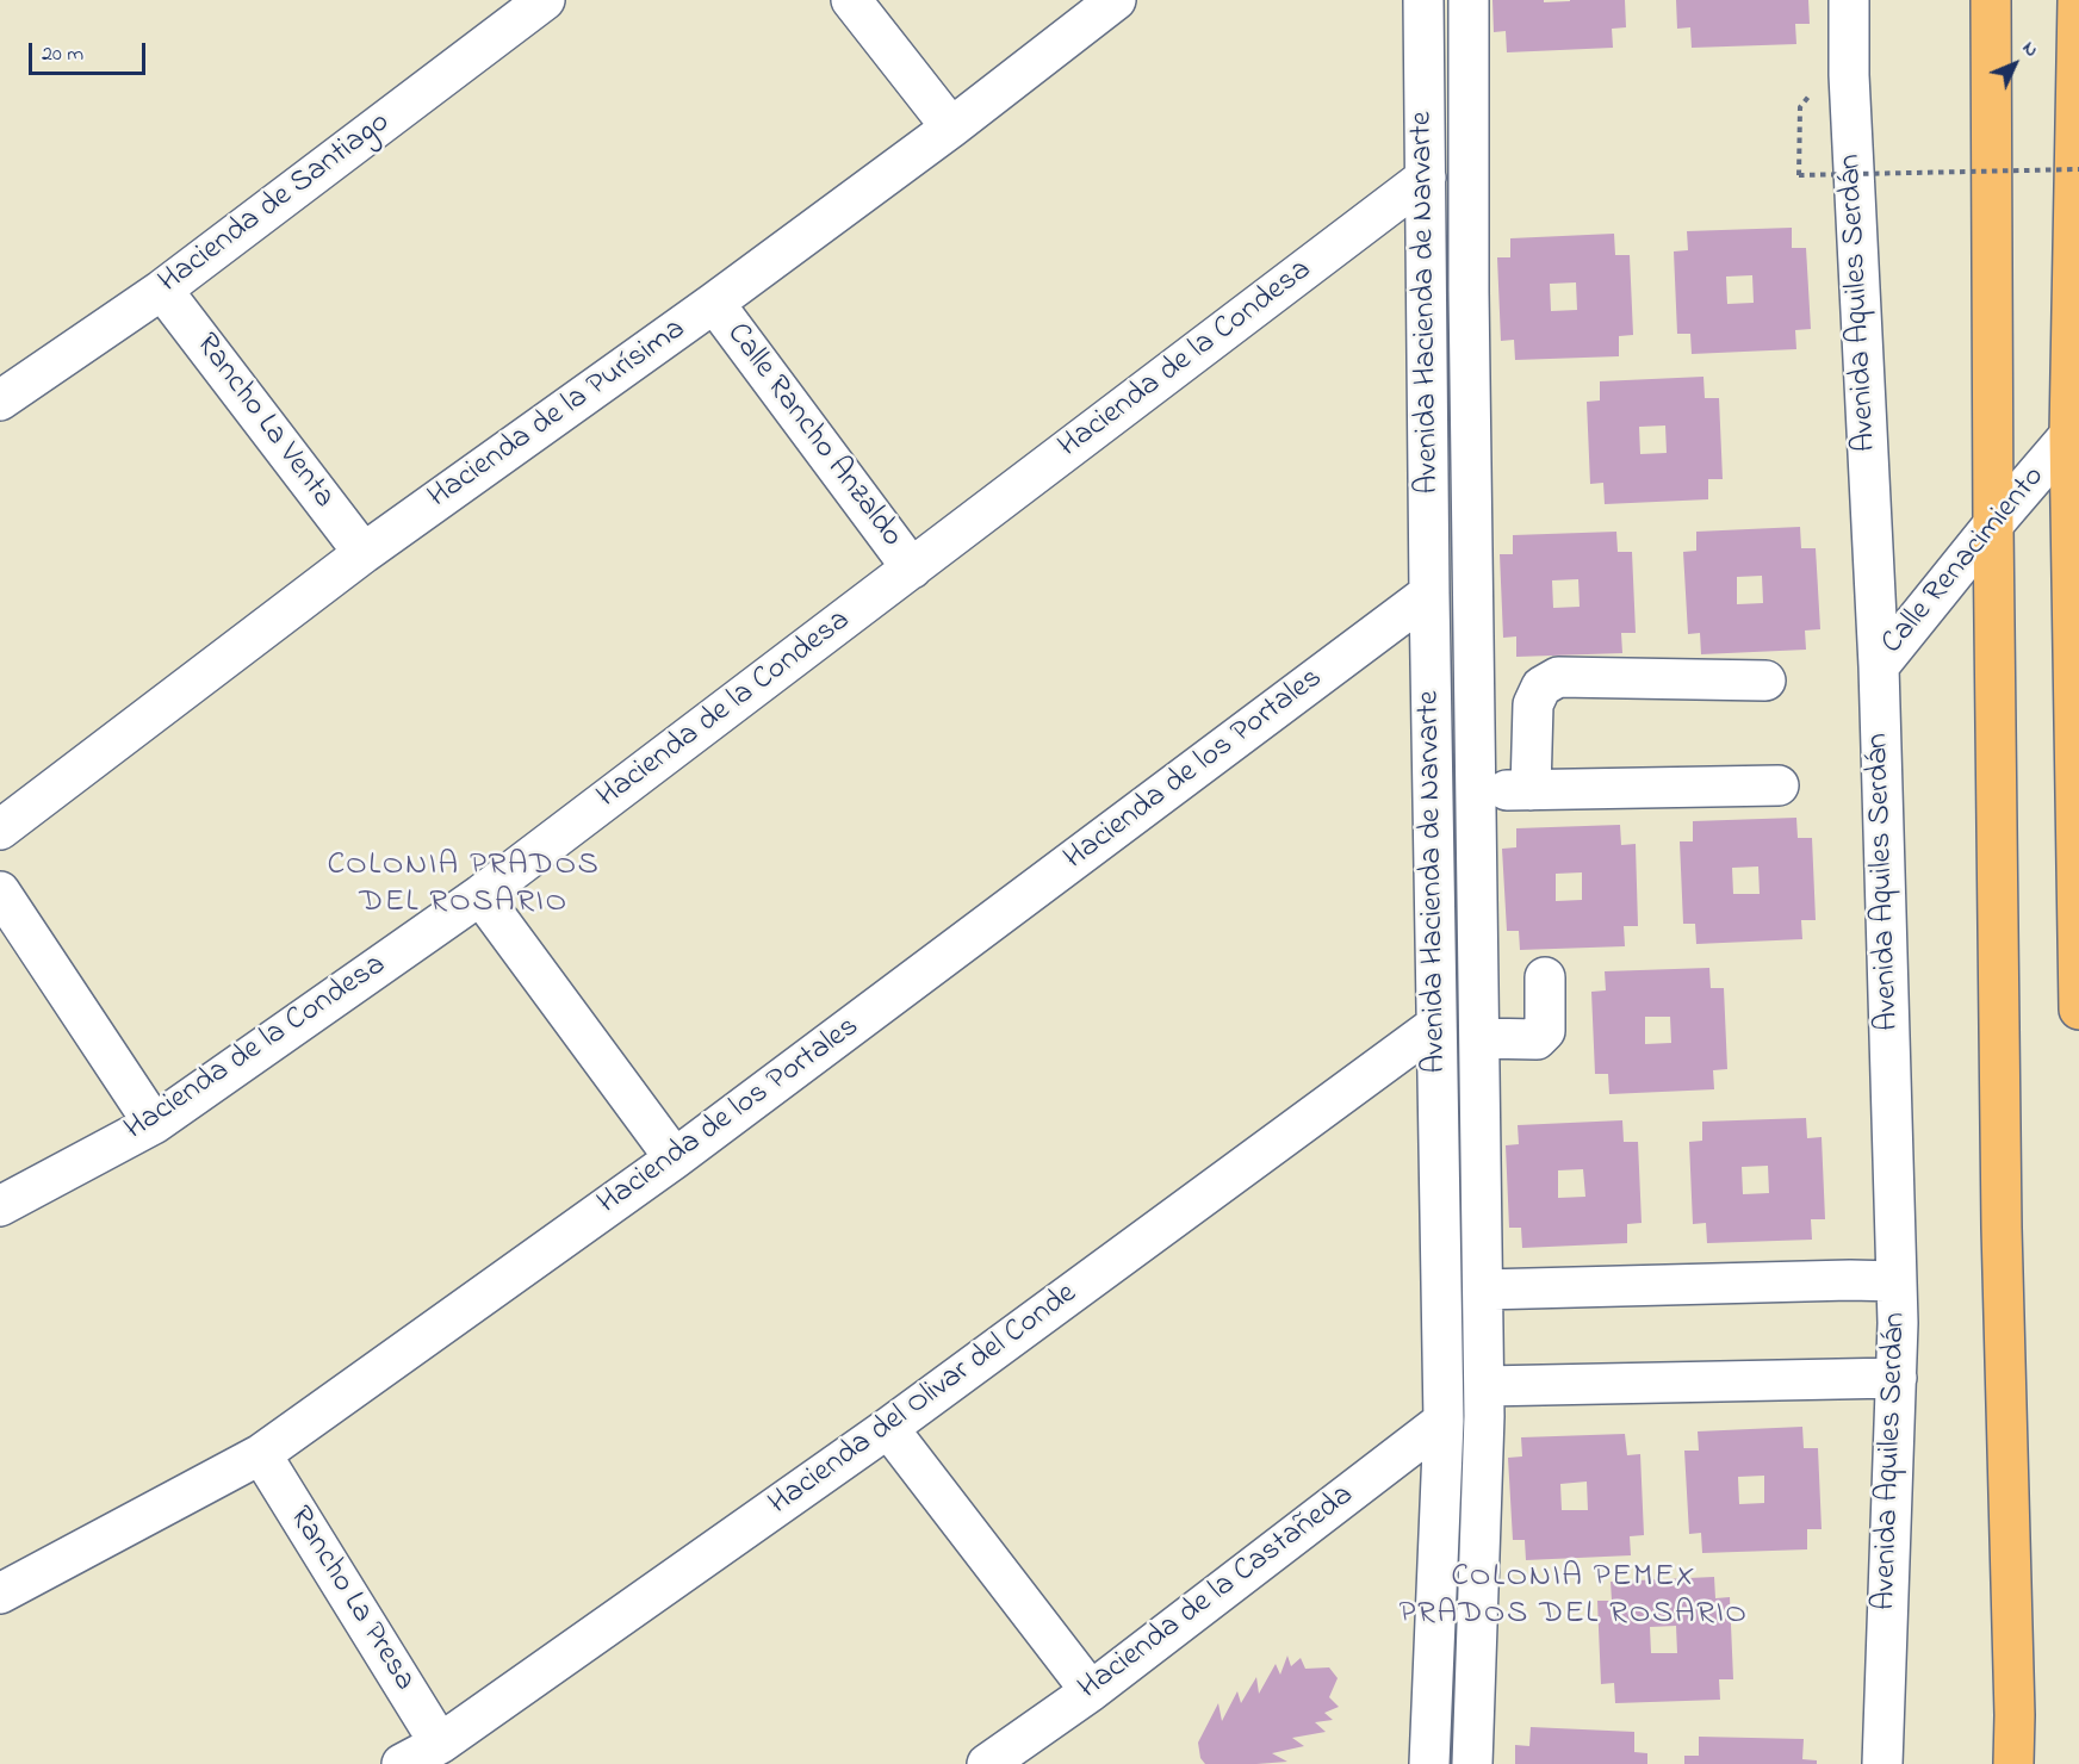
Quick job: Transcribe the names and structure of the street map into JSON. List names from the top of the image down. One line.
{"streets":{"street":["Hacienda de Santiago","Avenida Hacienda de Narvarte","Avenida Aquiles Serdán","Hacienda de la Condesa","Hacienda de la Purísima","Rancho La Venta","Calle Rancho Anzaldo","Calle Renacimiento","Hacienda de los Portales","Hacienda del Olivar del Conde","Hacienda de la Castañeda","Rancho La Presa"]},"crossings":[["Hacienda de Santiago","Rancho La Venta"],["Avenida Hacienda de Narvarte","Hacienda de la Condesa"],["Avenida Hacienda de Narvarte","Hacienda de los Portales"],["Avenida Hacienda de Narvarte","Hacienda del Olivar del Conde"],["Avenida Hacienda de Narvarte","Hacienda de la Castañeda"],["Avenida Aquiles Serdán","Calle Renacimiento"],["Hacienda de la Condesa","Calle Rancho Anzaldo"],["Hacienda de la Purísima","Rancho La Venta"],["Hacienda de la Purísima","Calle Rancho Anzaldo"],["Hacienda de los Portales","Rancho La Presa"],["Hacienda del Olivar del Conde","Rancho La Presa"]],"districts":["COLONIA PRADOS DEL ROSARIO","COLONIA PEMEX PRADOS DEL ROSARIO"],"scale_bar":"20 m","north":"top right"}
